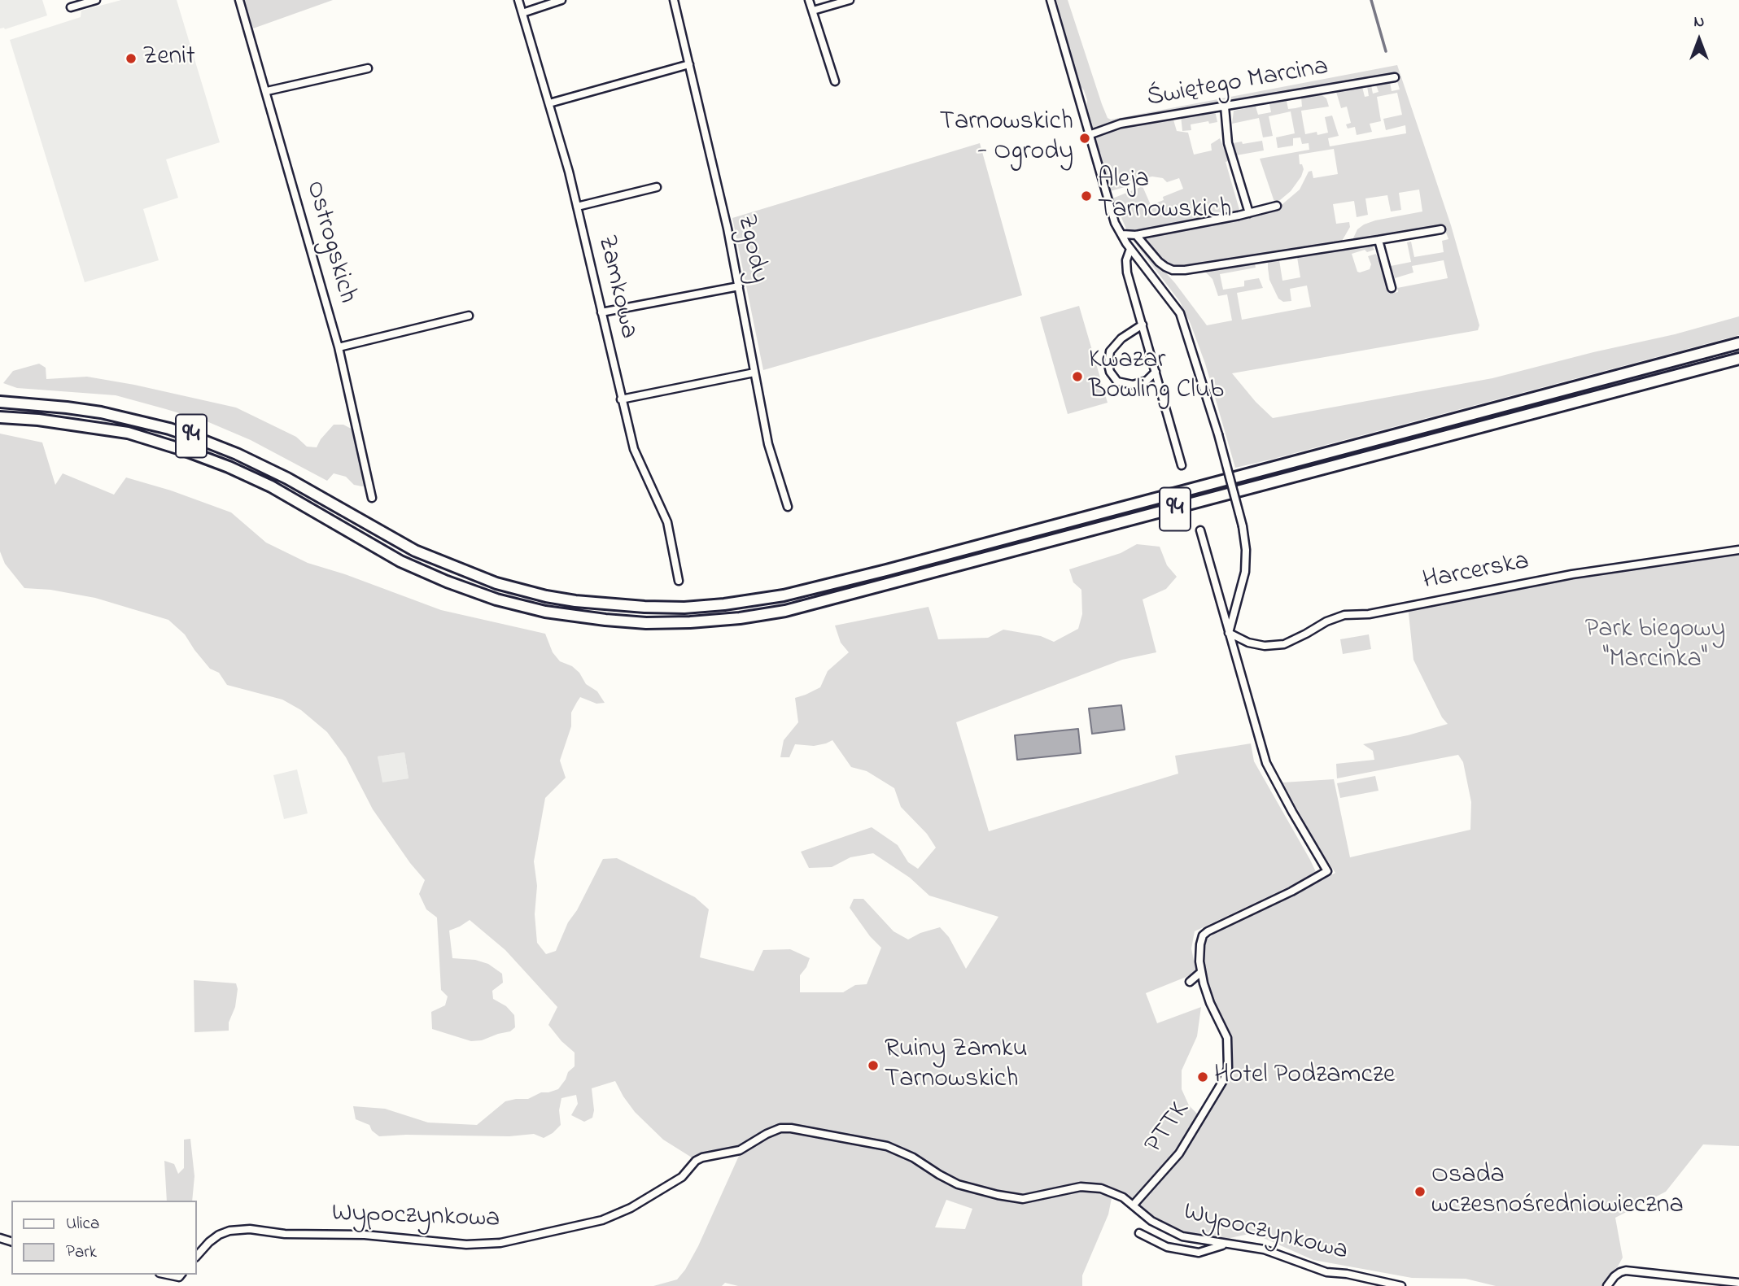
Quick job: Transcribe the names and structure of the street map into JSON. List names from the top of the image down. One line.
{"streets":{"main road":["94"],"street":["Świętego Marcina","Ostrogskich","Zgody","Zamkowa","Harcerska","PTTK","Wypoczynkowa"]},"crossings":[["Harcerska","PTTK"],["PTTK","Wypoczynkowa"]],"parks":["Park biegowy \"Marcinka\""],"places":["Zenit","Tarnowskich - Ogrody","Aleja Tarnowskich","Kwazar Bowling Club","Ruiny Zamku Tarnowskich","Hotel Podzamcze","Osada wczesnośredniowieczna"],"legend":["Ulica","Park"],"north":"top"}
